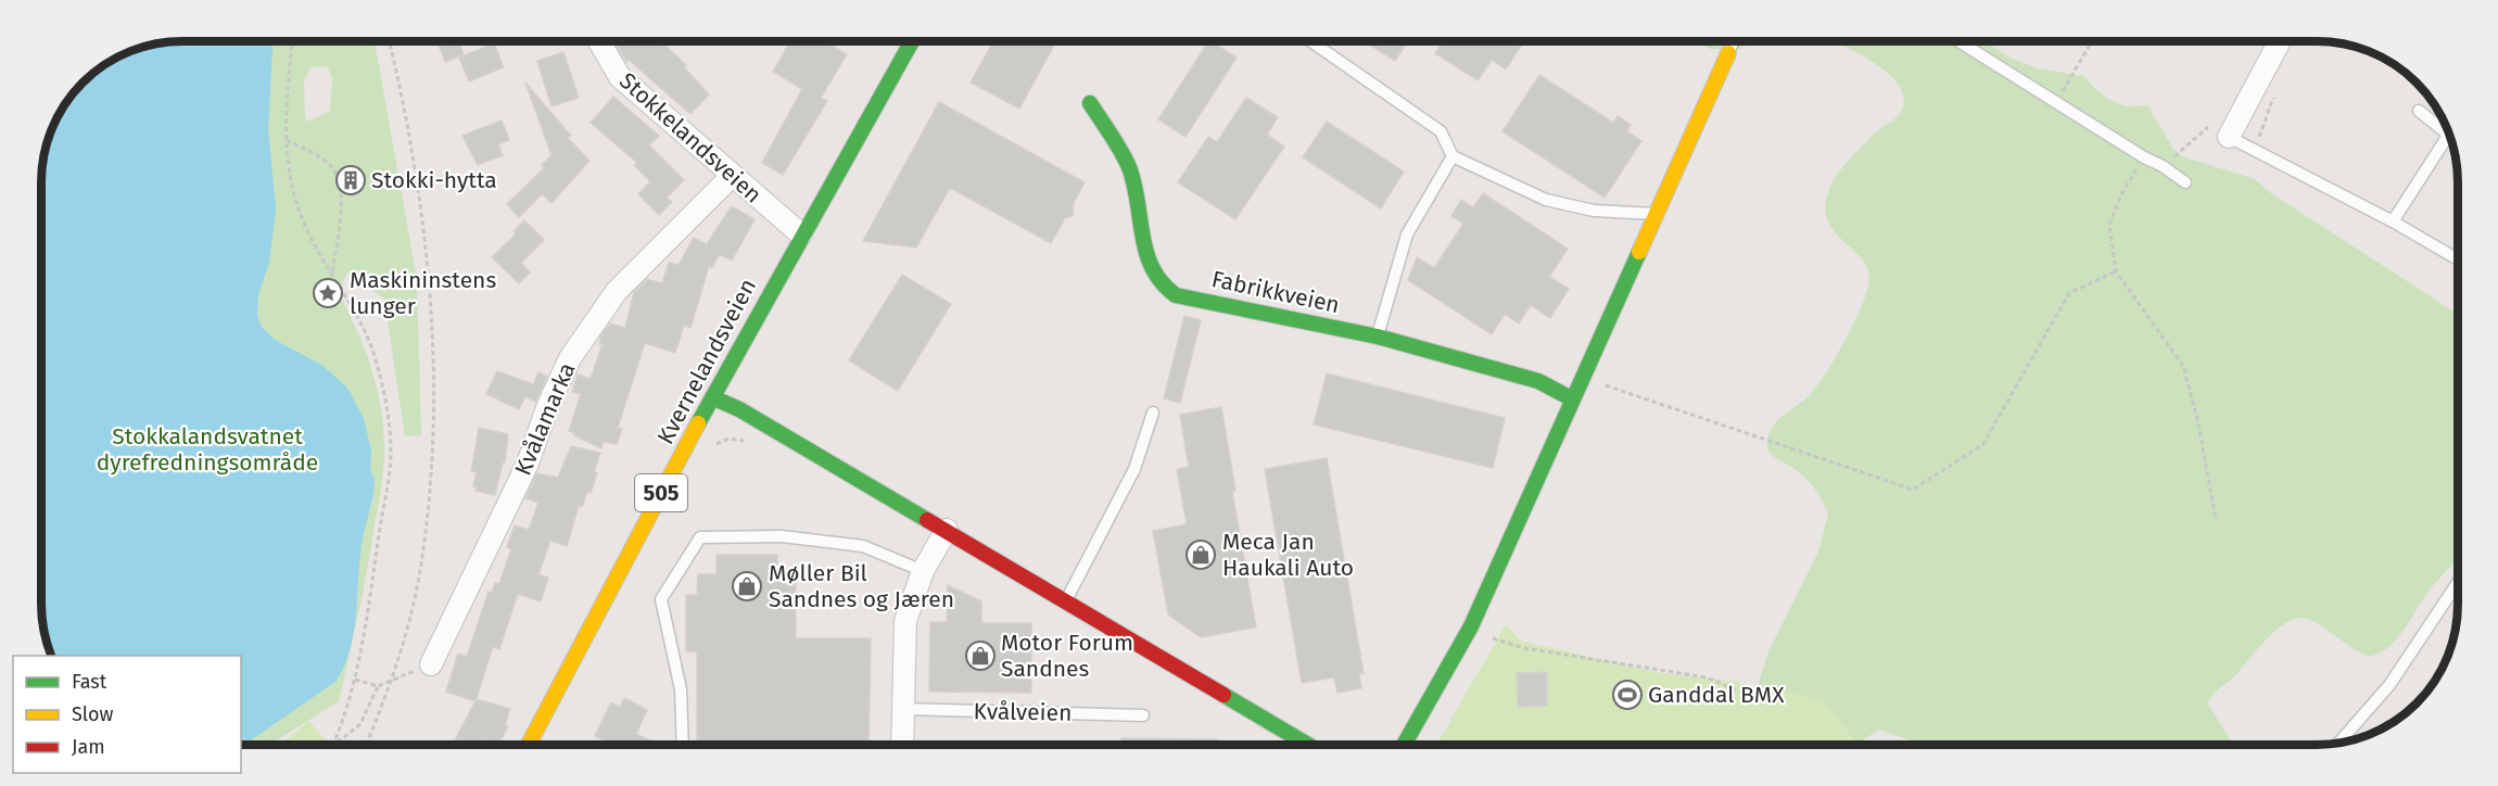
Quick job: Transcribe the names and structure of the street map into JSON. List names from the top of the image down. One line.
{"streets":{"street":["Stokkelandsveien","Fabrikkveien","Kvernelandsveien","Kvålamarka","505"],"lane":["Kvålveien"]},"crossings":[["Stokkelandsveien","Kvernelandsveien"],["Stokkelandsveien","Kvålamarka"]],"parks":["Stokkalandsvatnet dyrefredningsområde"],"places":{"building":["Stokki-hytta"],"place":["Maskininstens lunger"],"shop":["Meca Jan Haukali Auto","Møller Bil Sandnes og Jæren","Motor Forum Sandnes"],"sports":["Ganddal BMX"]},"legend":["Fast","Slow","Jam"]}
